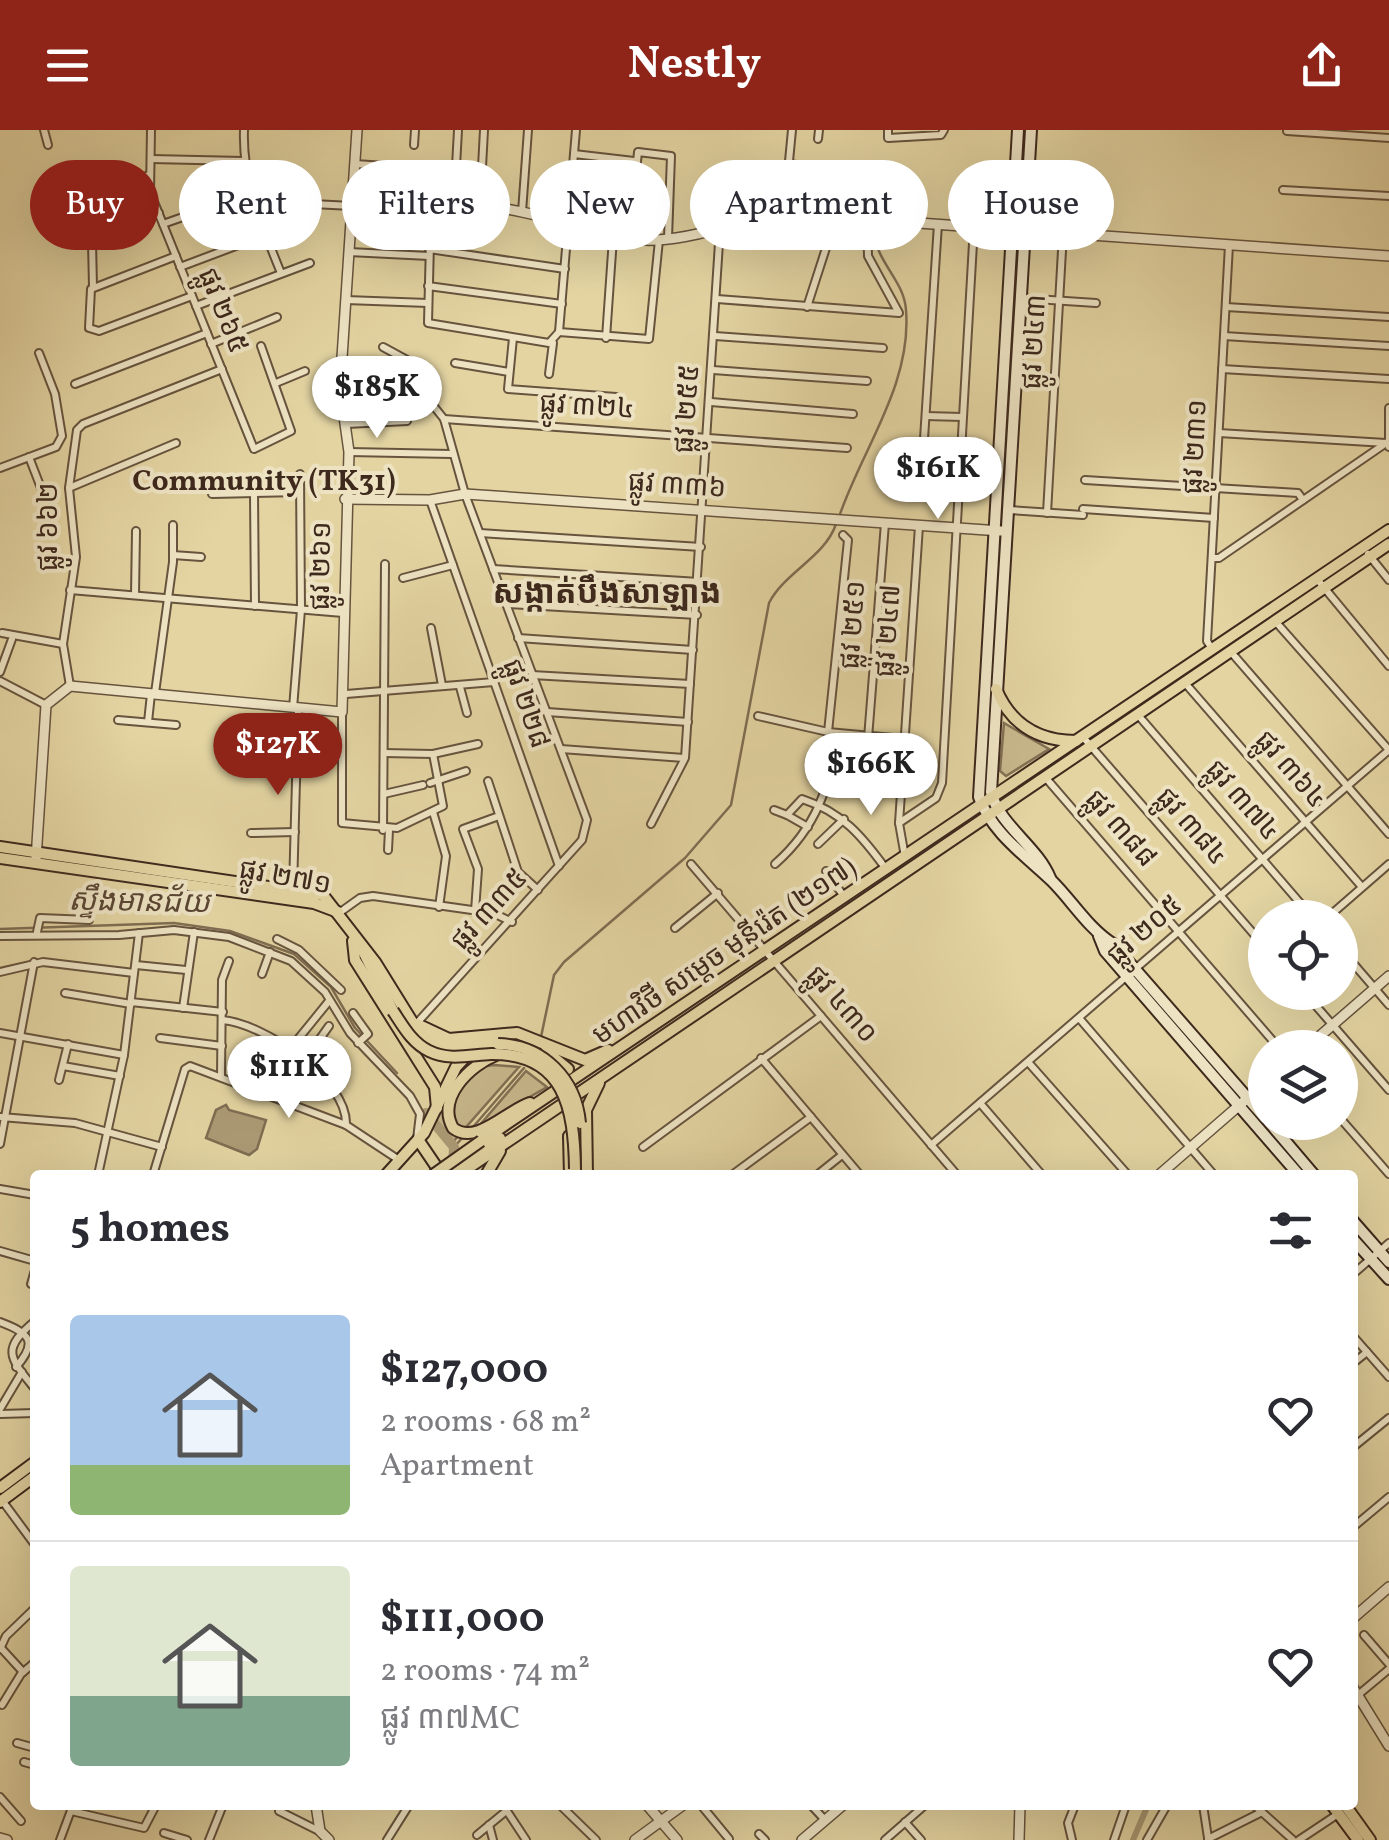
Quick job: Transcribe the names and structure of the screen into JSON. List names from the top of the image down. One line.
{"streets":{"main road":["ផ្លូវ ២៧១","មហាវិថី សម្តេច មុនីរ៉េត (២១៧)"],"street":["ផ្លូវ ២៦៥","ផ្លូវ ២៤៣","ផ្លូវ ៣២៤","ផ្លូវ ២៥៥","ផ្លូវ ២៣១","ផ្លូវ ៣៣៦","ផ្លូវ ៦៦២","ផ្លូវ ២៦១","ផ្លូវ ២៥១","ផ្លូវ ២៤៧","ផ្លូវ ២២៨","ផ្លូវ ៣៦៤","ផ្លូវ ៣៧៤","ផ្លូវ ៣៨៤","ផ្លូវ ៣៨៨","ផ្លូវ ៣៣៥","ផ្លូវ ២០៥","ផ្លូវ ៤៣០"]},"crossings":[["ផ្លូវ ២៦៥","ផ្លូវ ៦៦២"],["ផ្លូវ ៣២៤","ផ្លូវ ២៥៥"],["ផ្លូវ ២៥៥","ផ្លូវ ៣៣៦"],["ផ្លូវ ២៣១","មហាវិថី សម្តេច មុនីរ៉េត (២១៧)"],["ផ្លូវ ៣៣៦","ផ្លូវ ២៦១"],["ផ្លូវ ៣៣៦","ផ្លូវ ២៥១"],["ផ្លូវ ៣៣៦","ផ្លូវ ២៤៧"],["ផ្លូវ ៣៣៦","ផ្លូវ ២២៨"],["ផ្លូវ ២៤៧","មហាវិថី សម្តេច មុនីរ៉េត (២១៧)"],["ផ្លូវ ២២៨","ផ្លូវ ៣៣៥"],["ផ្លូវ ៣៦៤","ផ្លូវ ២០៥"],["ផ្លូវ ៣៦៤","មហាវិថី សម្តេច មុនីរ៉េត (២១៧)"],["ផ្លូវ ៣៧៤","ផ្លូវ ២០៥"],["ផ្លូវ ៣៧៤","មហាវិថី សម្តេច មុនីរ៉េត (២១៧)"],["ផ្លូវ ៣៨៤","ផ្លូវ ២០៥"],["ផ្លូវ ៣៨៤","មហាវិថី សម្តេច មុនីរ៉េត (២១៧)"],["ផ្លូវ ៣៨៨","ផ្លូវ ២០៥"],["ផ្លូវ ៣៨៨","មហាវិថី សម្តេច មុនីរ៉េត (២១៧)"],["ផ្លូវ ២០៥","ផ្លូវ ៤៣០"],["មហាវិថី សម្តេច មុនីរ៉េត (២១៧)","ផ្លូវ ៤៣០"]],"districts":["Community (TK31)","សង្កាត់បឹងសាឡាង"],"water":["ស្ទឹងមានជ័យ"],"page":{"header":"Nestly","chip":["Buy","Rent","Filters","New","Apartment","House"],"price":["$185K","$161K","$127K","$166K","$111K"],"heading":"5 homes","list":[{"name":"$127,000","note":"2 rooms · 68 m² · Apartment"},{"name":"$111,000","note":"2 rooms · 74 m² · ផ្លូវ ៣៧MC"}]}}
